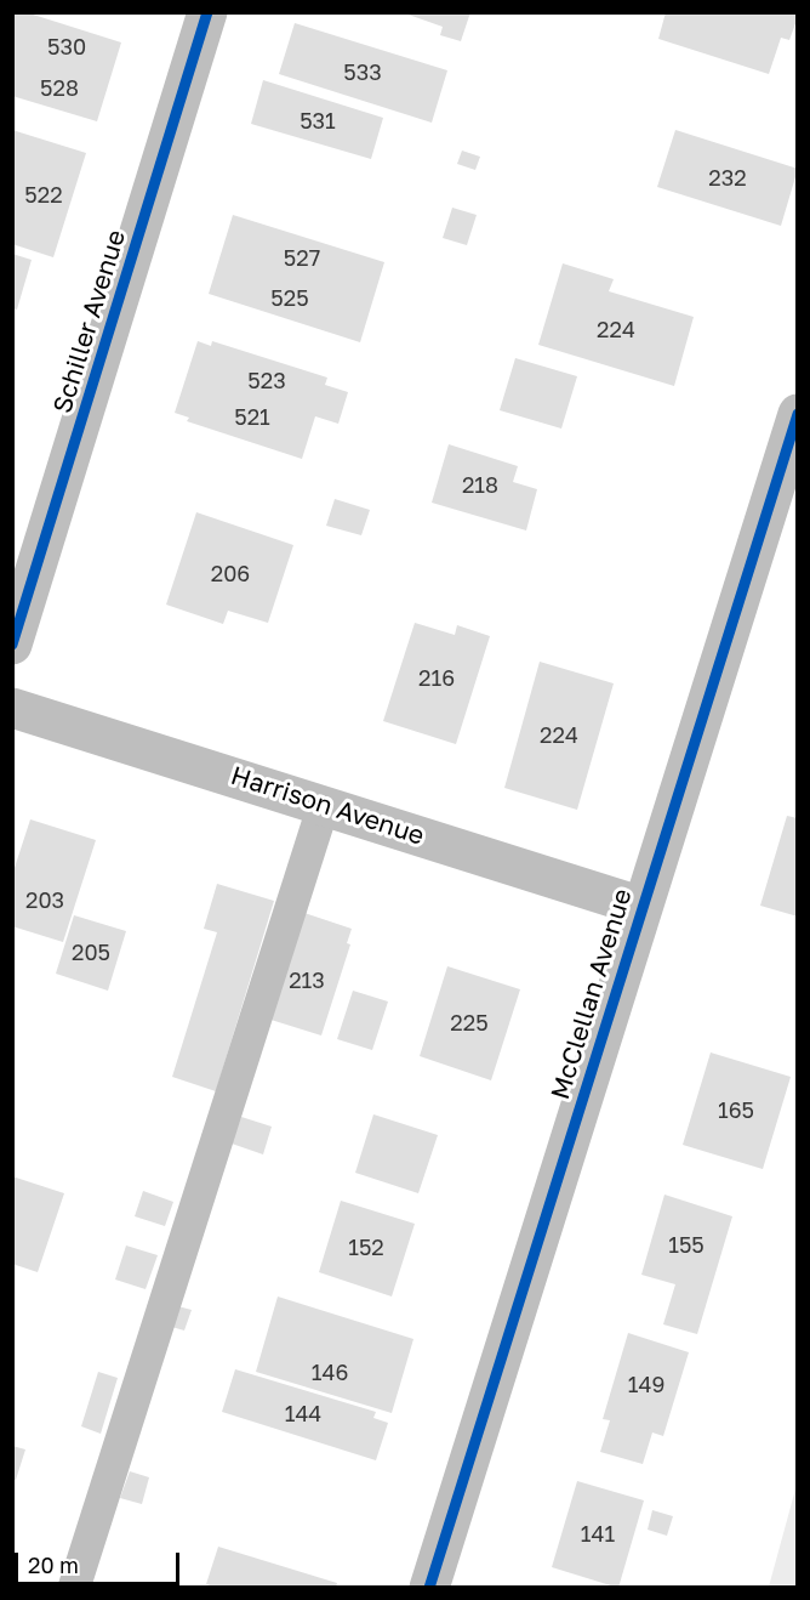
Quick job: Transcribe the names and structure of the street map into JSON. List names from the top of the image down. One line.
{"streets":{"street":["Schiller Avenue","Harrison Avenue","McClellan Avenue"]},"crossings":[["Harrison Avenue","McClellan Avenue"]],"house_numbers":["530","533","528","531","232","522","527","525","224","523","521","218","206","216","224","203","205","213","225","165","155","152","146","149","144","141"],"scale_bar":"20 m"}
